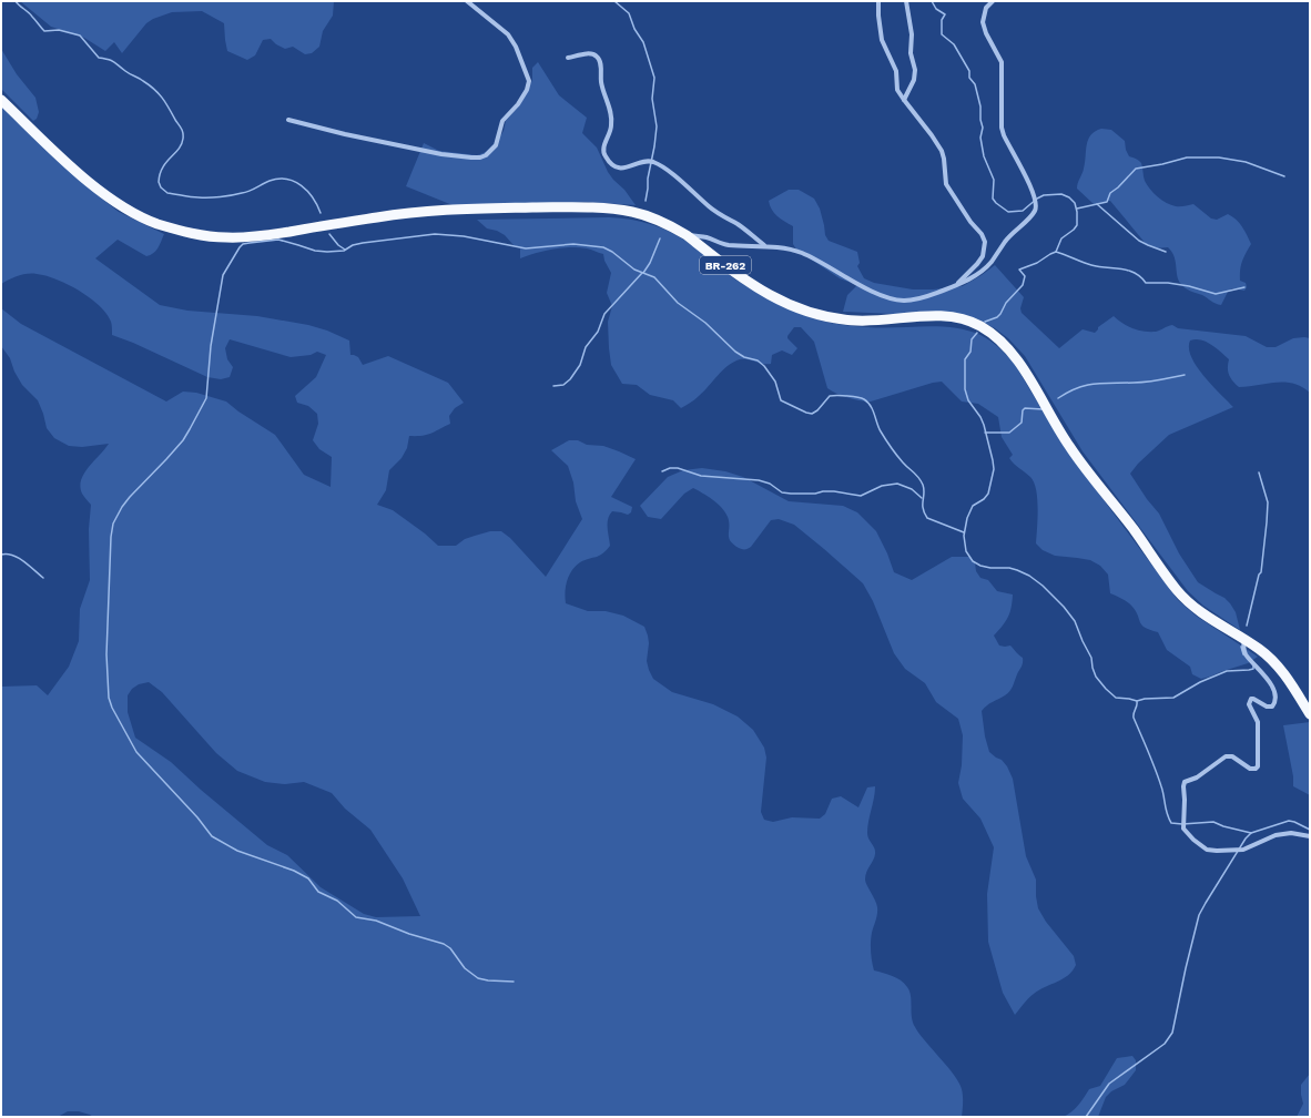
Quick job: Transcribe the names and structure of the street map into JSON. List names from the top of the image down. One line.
{"streets":{"highway":["BR-262"]}}
